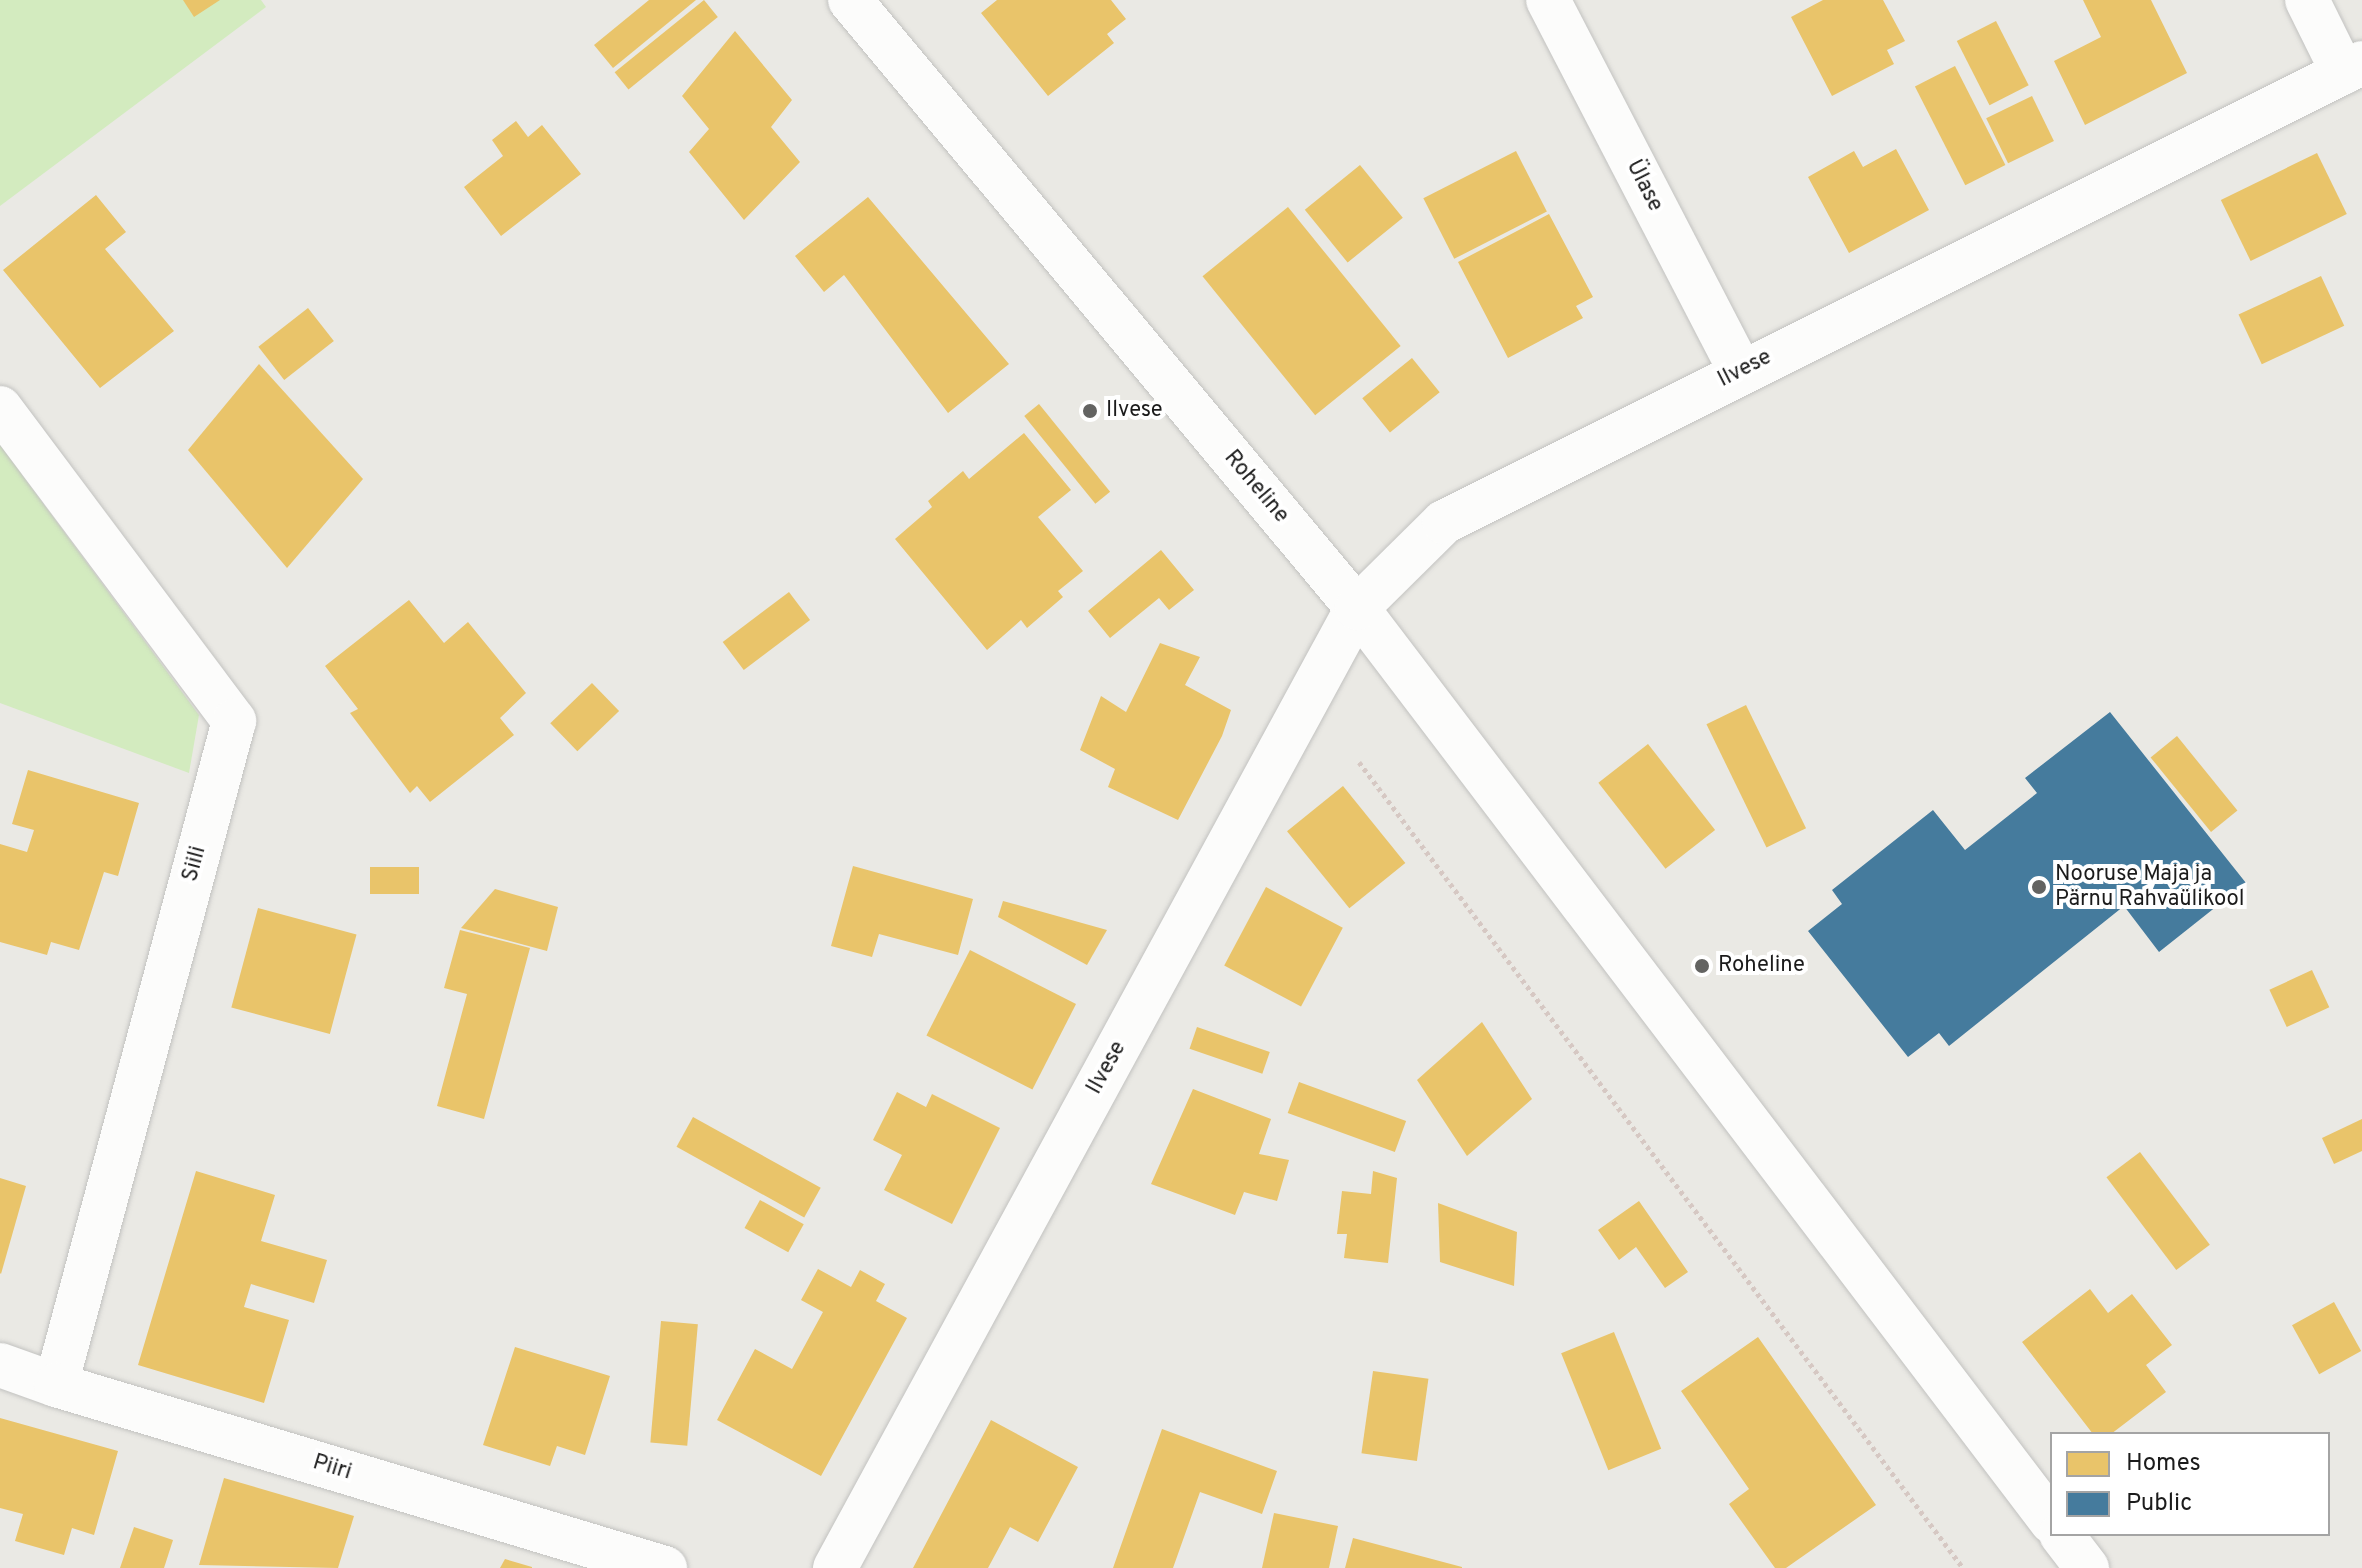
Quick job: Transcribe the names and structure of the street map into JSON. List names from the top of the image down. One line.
{"streets":{"street":["Ülase","Ilvese","Roheline","Siili","Piiri"]},"crossings":[["Ülase","Ilvese"],["Ilvese","Roheline"],["Siili","Piiri"]],"places":["Ilvese","Nooruse Maja ja Pärnu Rahvaülikool","Roheline"],"legend":["Homes","Public"]}
